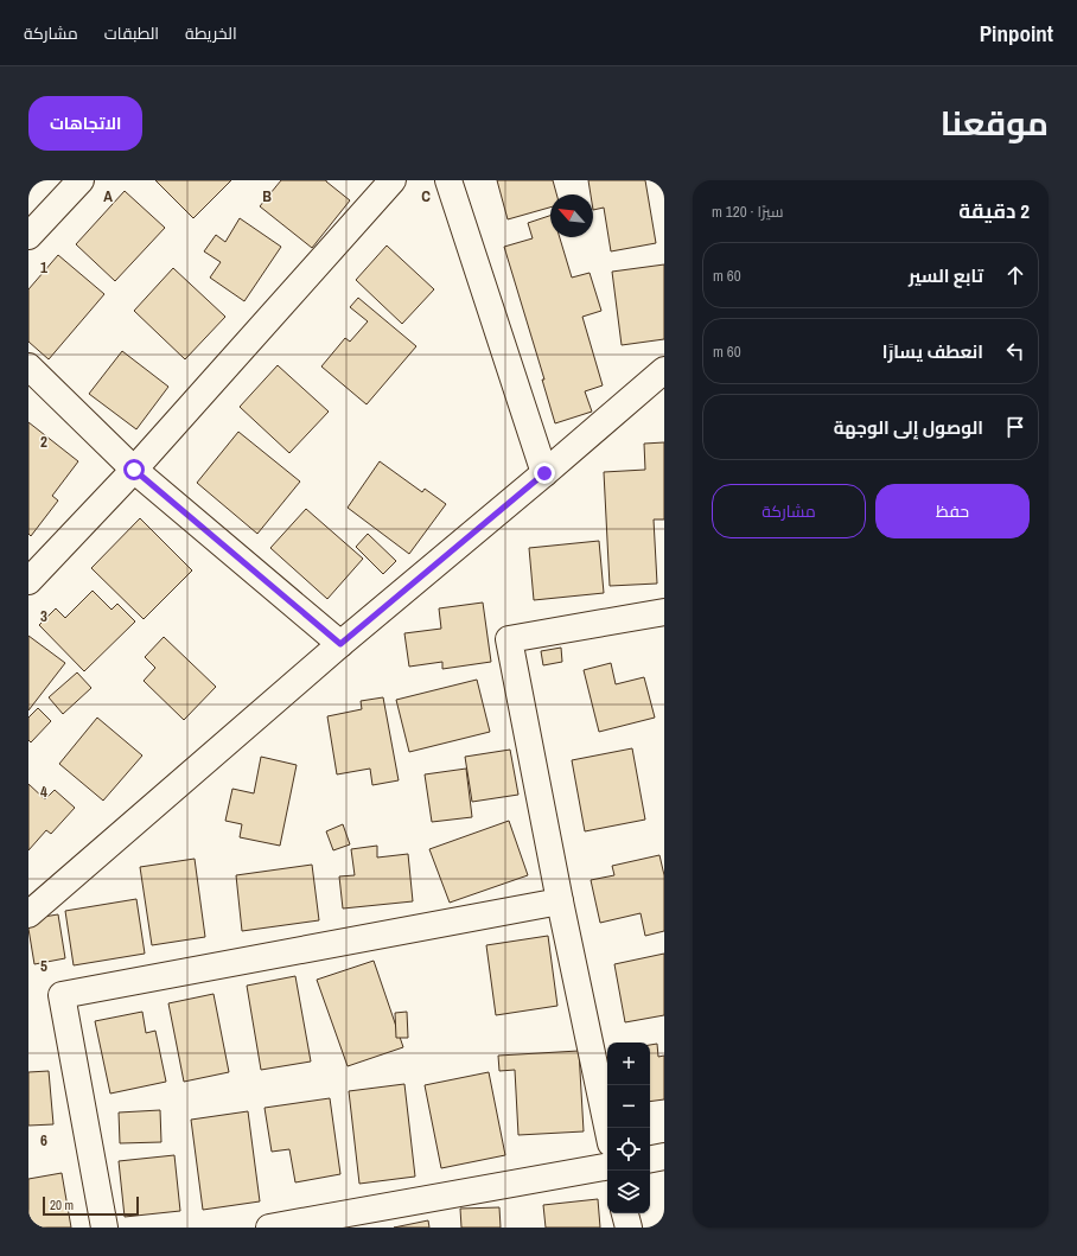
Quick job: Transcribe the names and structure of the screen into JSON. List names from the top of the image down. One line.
{"scale_bar":"20 m","north":"top left","page":{"header":"Pinpoint","nav":["الخريطة","الطبقات","مشاركة"],"title":"موقعنا","buttons":["الاتجاهات",["حفظ","مشاركة"]],"heading":["2 دقيقة","سيرًا · 120 m"],"list":[["تابع السير","60 m"],["انعطف يسارًا","60 m"],"الوصول إلى الوجهة"],"map_buttons":["+","−"],"scale":"20 m"},"grid":{"columns":["A","B","C"],"rows":["1","2","3","4","5","6"]}}
